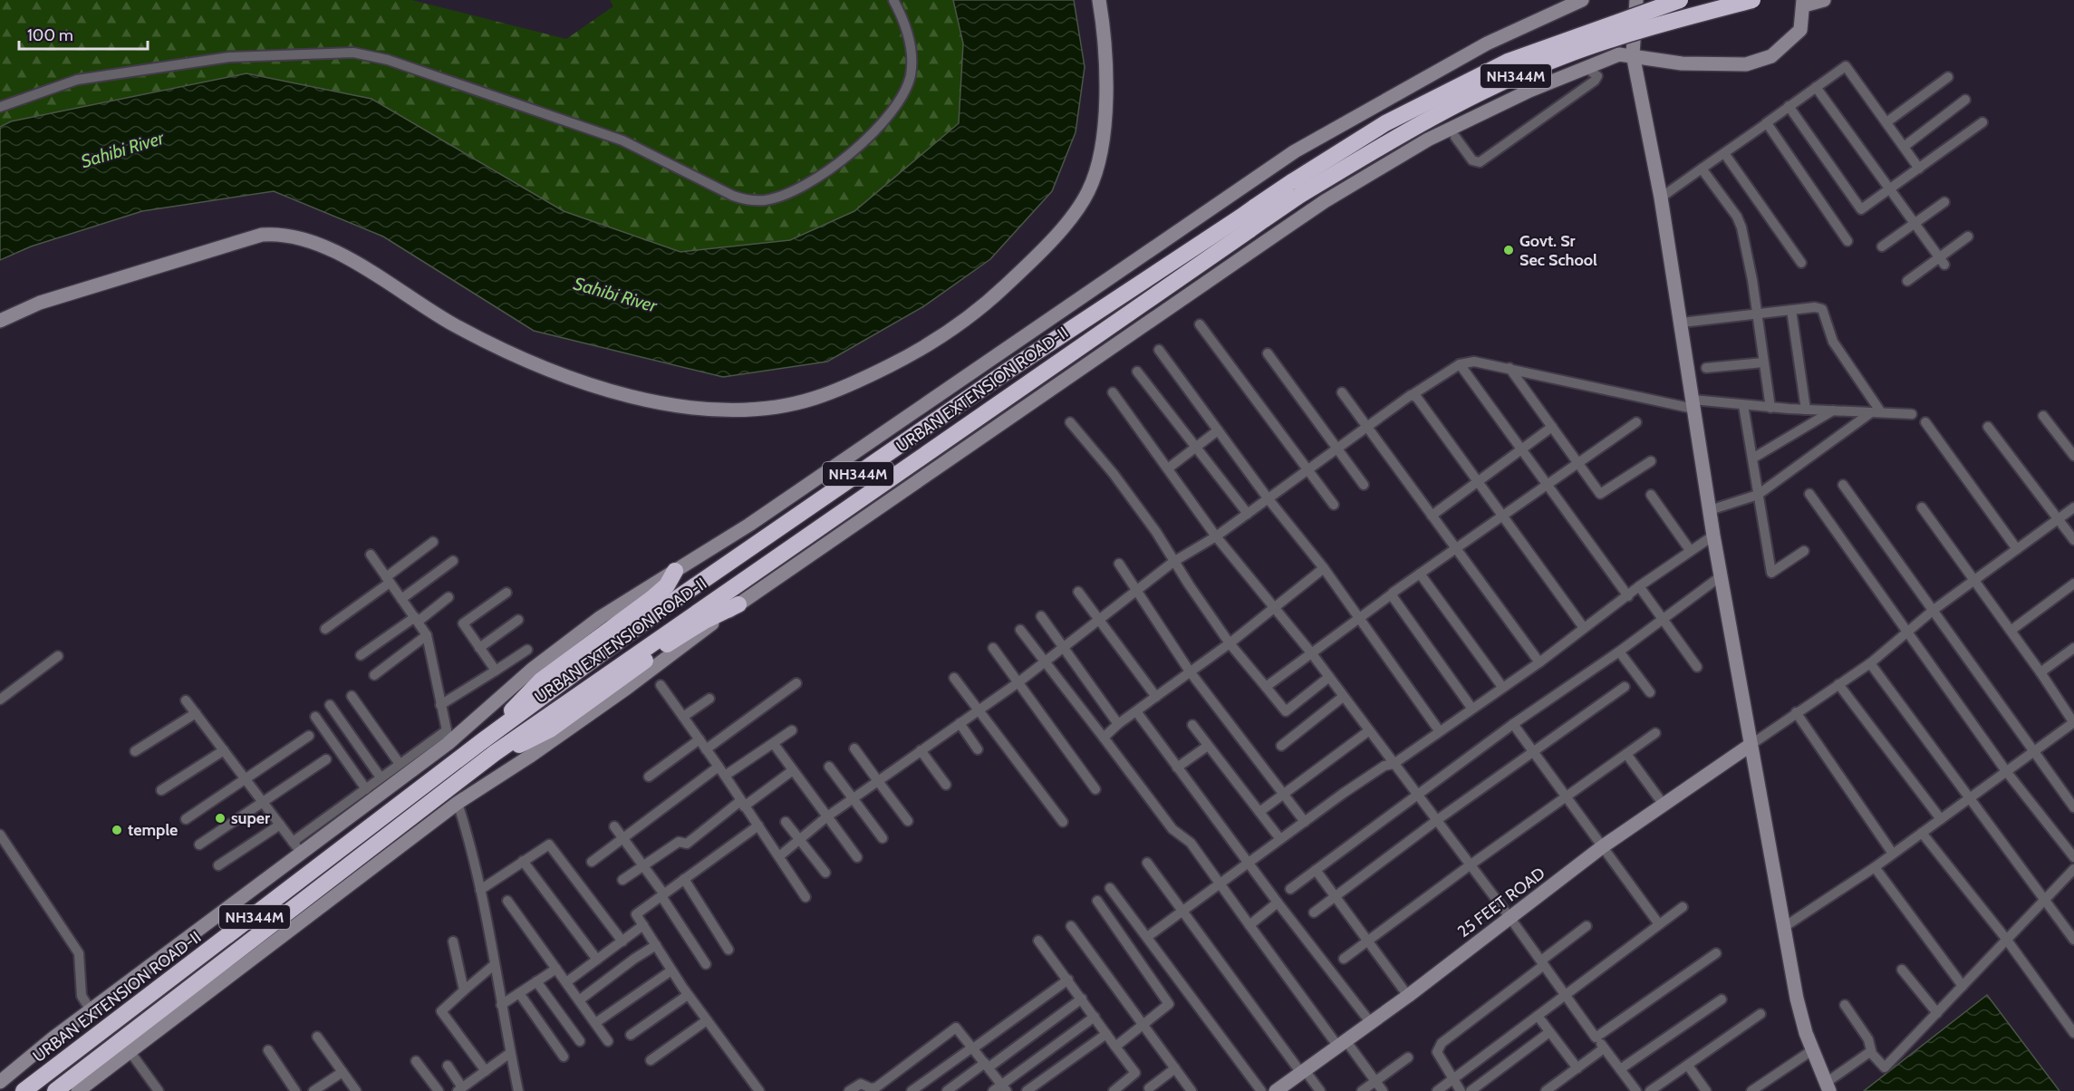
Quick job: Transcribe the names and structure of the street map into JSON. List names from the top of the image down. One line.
{"streets":{"highway":["NH344M","URBAN EXTENSION ROAD-II"],"street":["25 FEET ROAD"]},"water":["Sahibi River"],"places":["Govt. Sr Sec School","super","temple"],"scale_bar":"100 m"}
